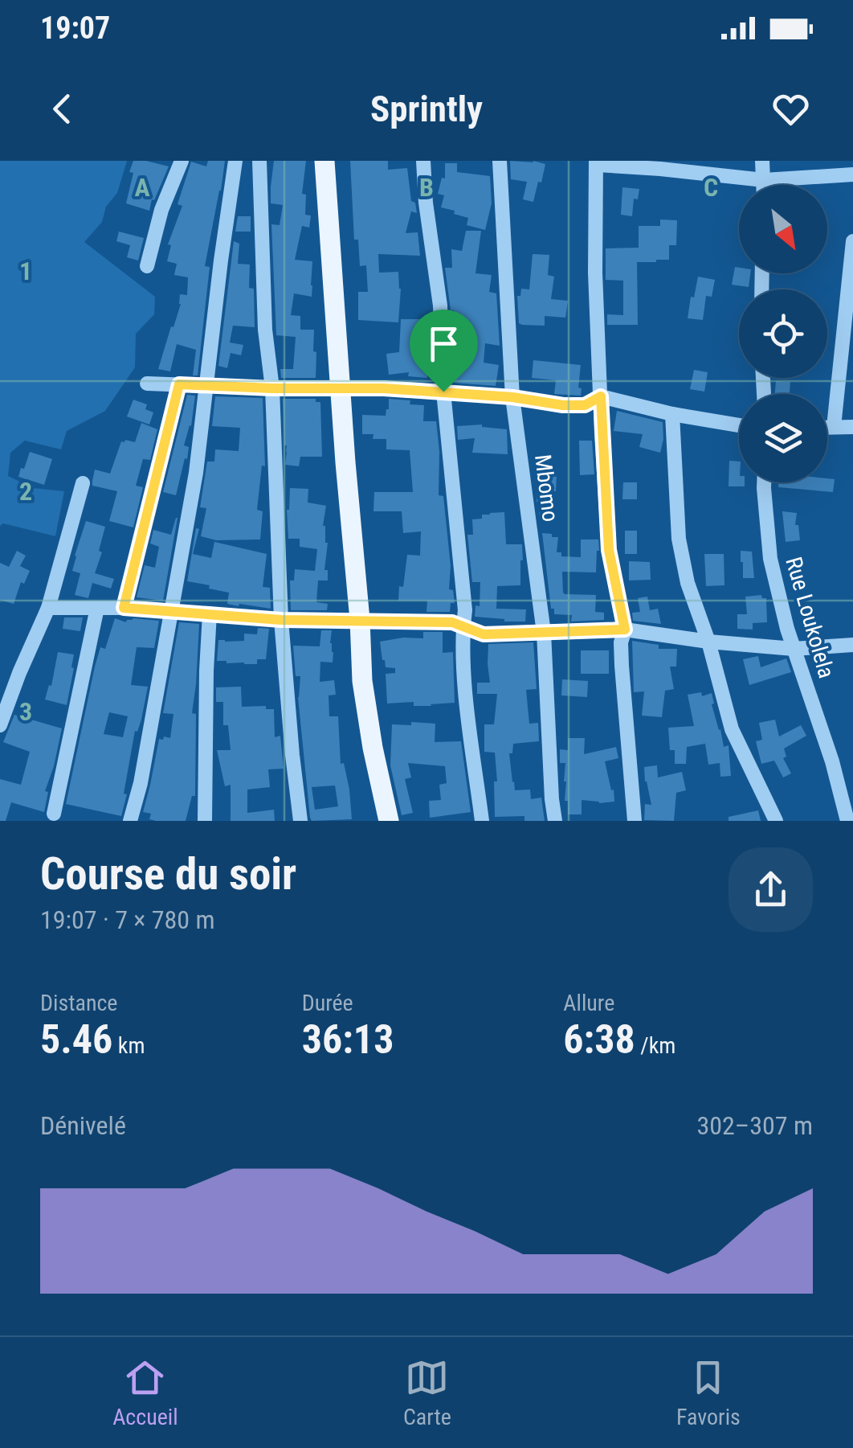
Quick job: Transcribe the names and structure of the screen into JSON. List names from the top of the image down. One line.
{"streets":{"street":["Mbomo","Rue Loukolela"]},"north":"bottom right","page":{"status":"19:07","header":"Sprintly","heading":["Course du soir","19:07 · 7 × 780 m"],"stats":[["Distance","5.46 km"],["Durée","36:13"],["Allure","6:38 /km"]],"chart":["Dénivelé","302–307 m"],"tabs":["Accueil","Carte","Favoris"]},"grid":{"columns":["A","B","C"],"rows":["1","2","3"]}}
